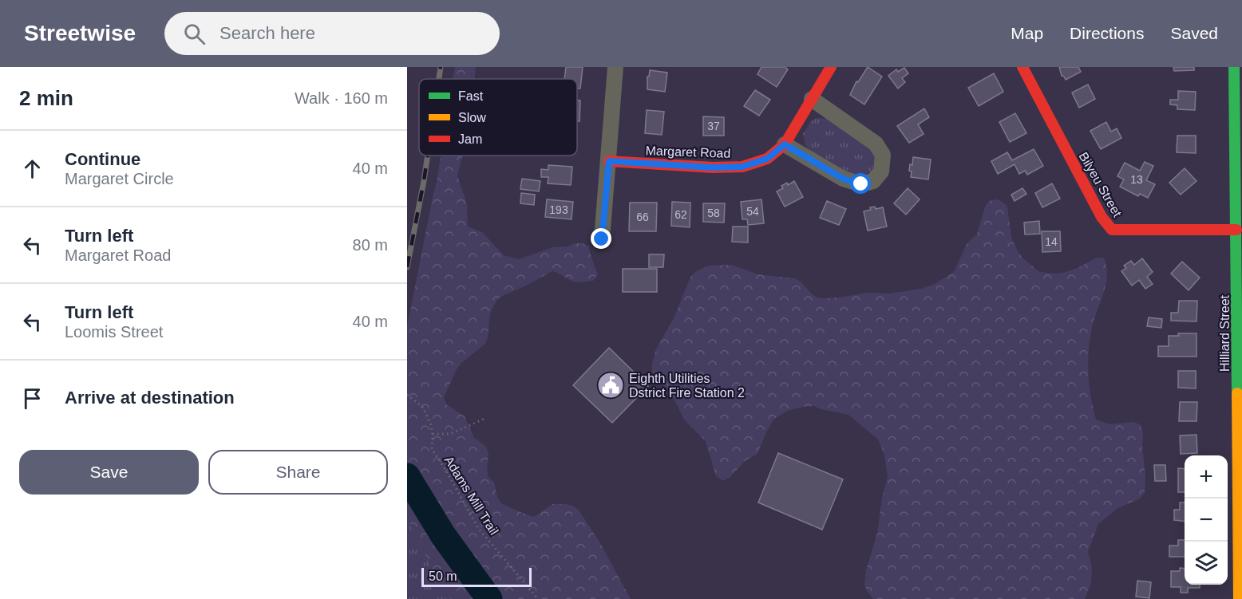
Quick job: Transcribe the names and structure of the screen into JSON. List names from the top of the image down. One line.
{"streets":{"street":["Margaret Road","Bilyeu Street","Hilliard Street"],"path":["Adams Mill Trail"]},"crossings":[["Bilyeu Street","Hilliard Street"]],"places":{"public building":["Eighth Utilities Dstrict Fire Station 2"]},"house_numbers":["37","13","193","54","58","62","66","14"],"legend":["Fast","Slow","Jam"],"scale_bar":"50 m","page":{"header":"Streetwise","search":"Search here","nav":["Map","Directions","Saved"],"heading":["2 min","Walk · 160 m"],"list":[["Continue","Margaret Circle","40 m"],["Turn left","Margaret Road","80 m"],["Turn left","Loomis Street","40 m"],"Arrive at destination"],"buttons":["Save","Share"],"map_buttons":["+","−"],"scale":"50 m"}}
